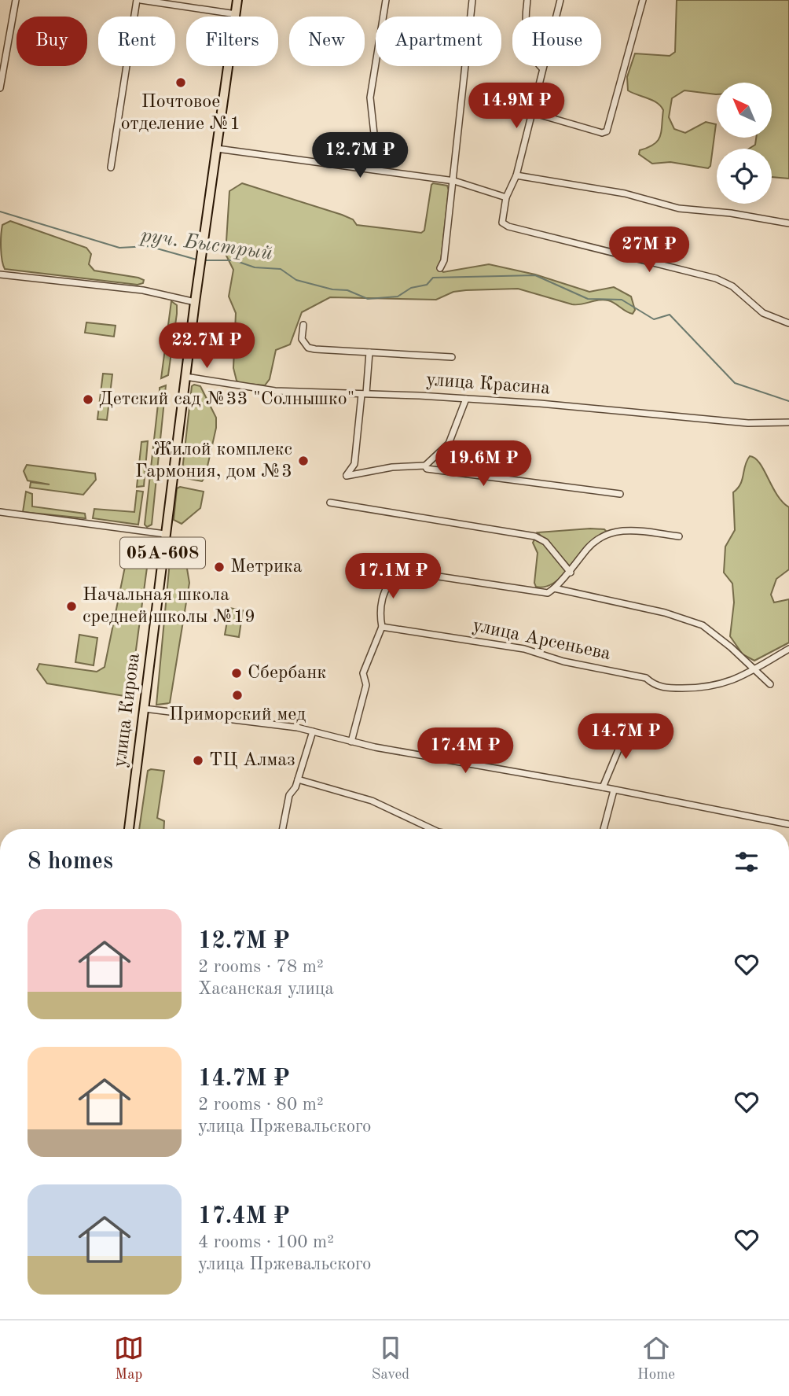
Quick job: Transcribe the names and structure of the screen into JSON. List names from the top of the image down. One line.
{"streets":{"main road":["05А-608","улица Кирова"],"street":["улица Красина","улица Арсеньева"]},"crossings":[["улица Красина","улица Кирова"]],"water":["руч. Быстрый"],"places":["Почтовое отделение №1","Детский сад №33 \"Солнышко\"","Жилой комплекс Гармония, дом №3","Метрика","Начальная школа средней школы №19","Сбербанк","Приморский мед","ТЦ Алмаз"],"north":"top left","page":{"chip":["Buy","Rent","Filters","New","Apartment","House"],"price":["14.9M ₽","12.7M ₽","27M ₽","22.7M ₽","19.6M ₽","17.1M ₽","14.7M ₽","17.4M ₽"],"heading":"8 homes","list":[{"name":"12.7M ₽","note":"2 rooms · 78 m² · Хасанская улица"},{"name":"14.7M ₽","note":"2 rooms · 80 m² · улица Пржевальского"},{"name":"17.4M ₽","note":"4 rooms · 100 m² · улица Пржевальского"}],"tabs":["Map","Saved","Home"]}}
